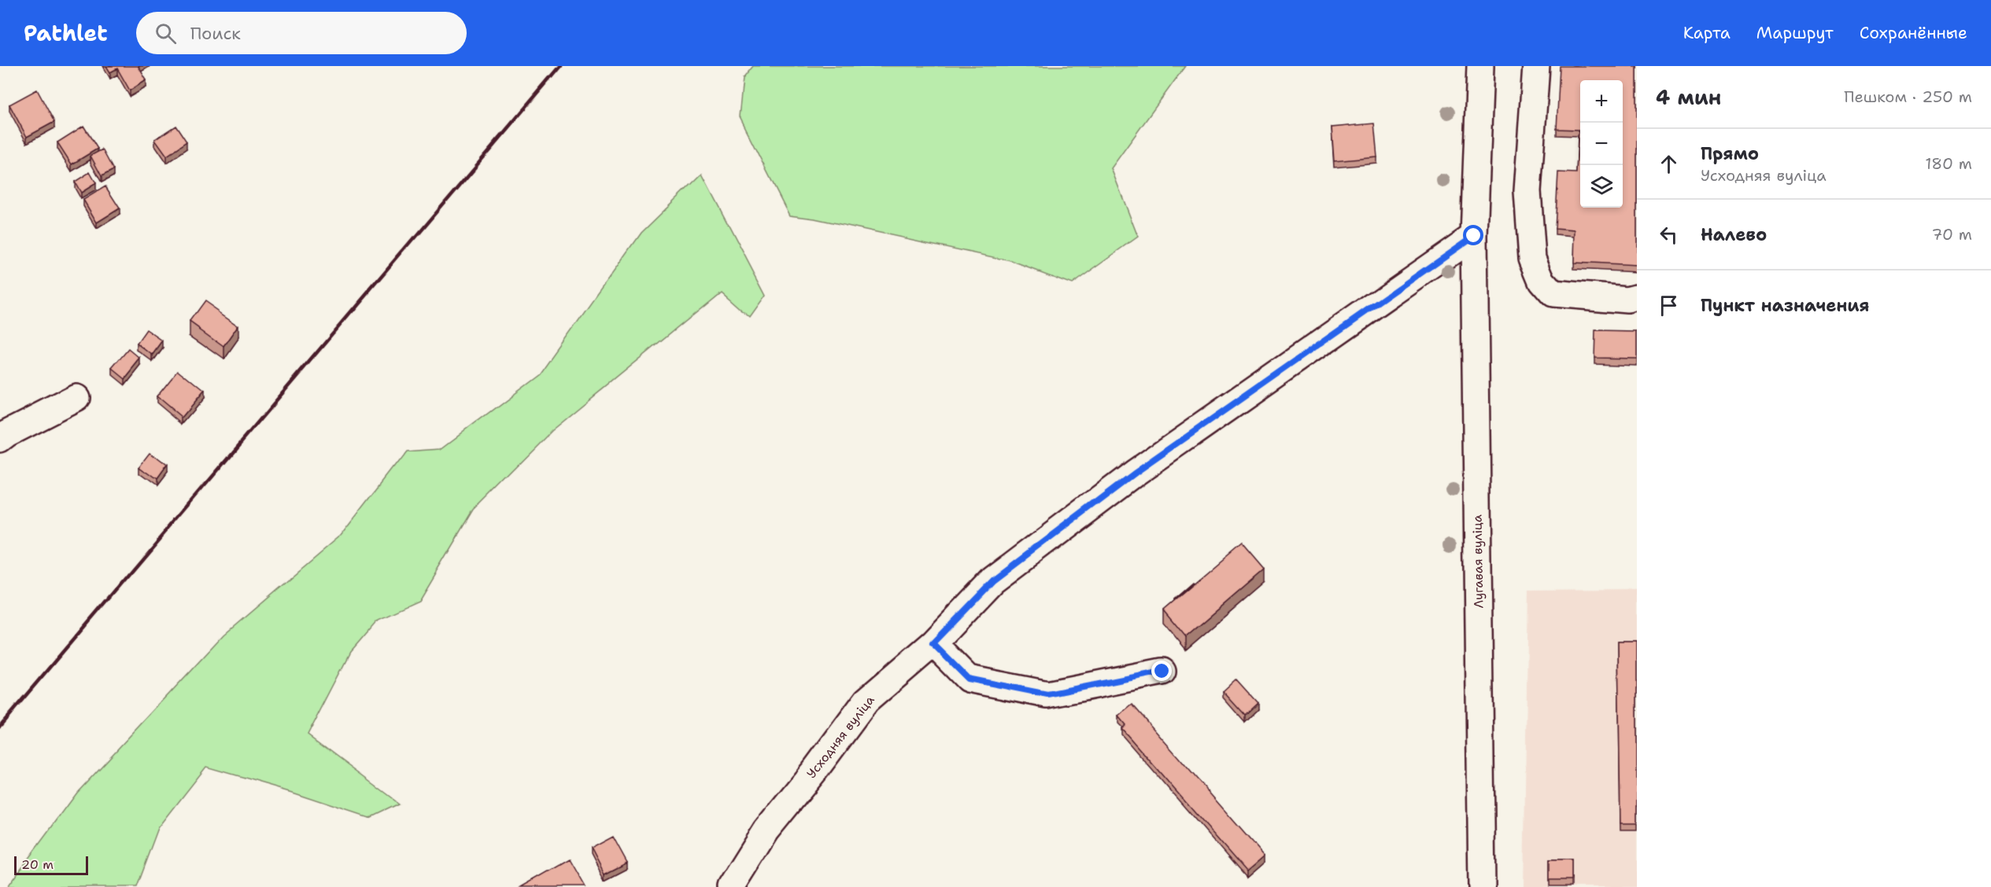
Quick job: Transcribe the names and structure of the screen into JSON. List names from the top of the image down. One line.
{"streets":{"street":["Лугавая вуліца","Усходняя вуліца"]},"crossings":[["Лугавая вуліца","Усходняя вуліца"]],"scale_bar":"20 m","page":{"header":"Pathlet","search":"Поиск","nav":["Карта","Маршрут","Сохранённые"],"heading":["4 мин","Пешком · 250 m"],"map_buttons":["+","−"],"list":[["Прямо","Усходняя вуліца","180 m"],["Налево","70 m"],"Пункт назначения"],"scale":"20 m"}}
